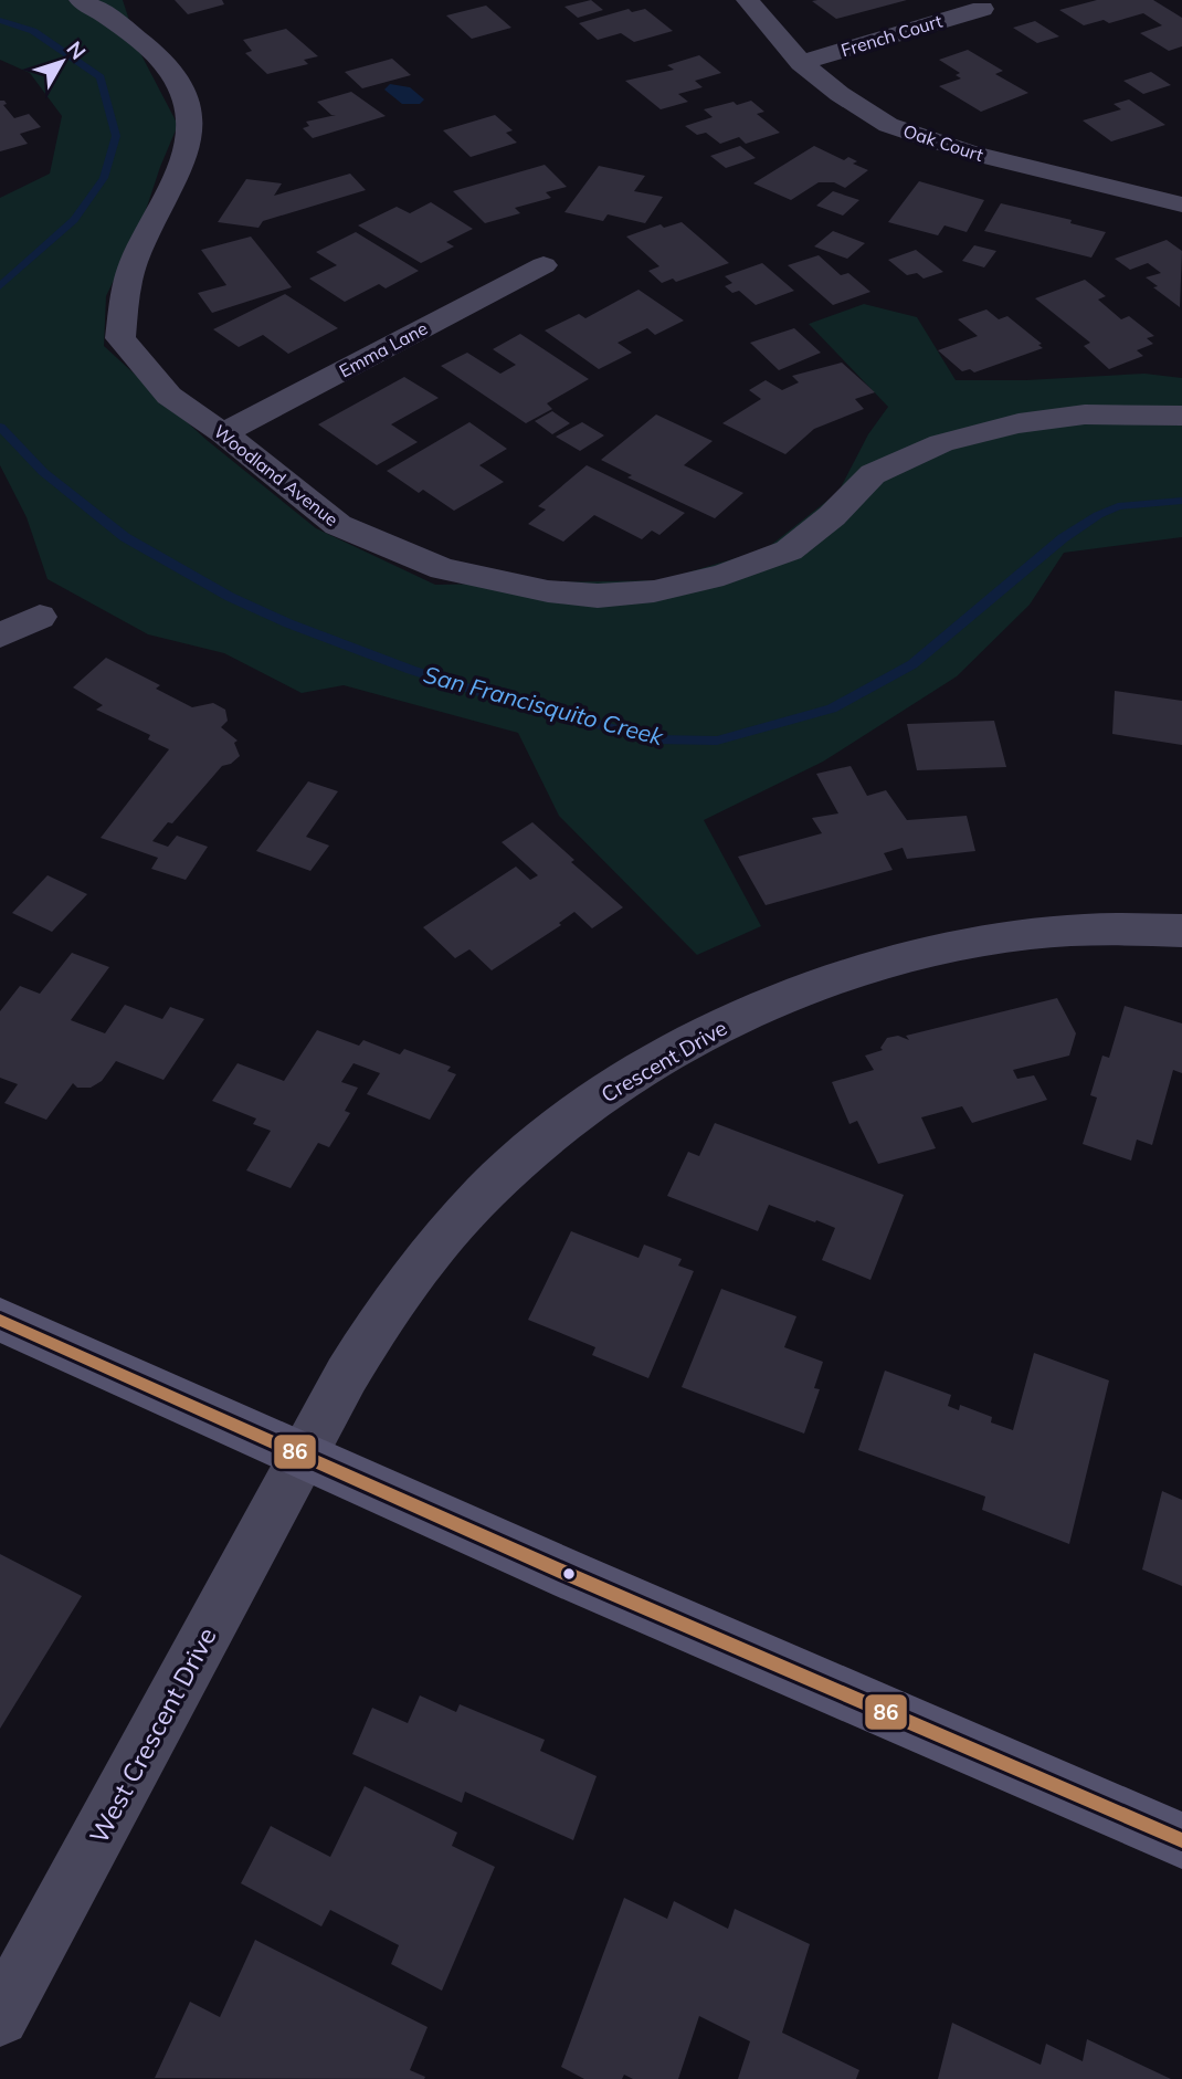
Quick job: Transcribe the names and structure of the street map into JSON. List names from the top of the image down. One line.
{"streets":{"street":["French Court","Oak Court","Emma Lane","Woodland Avenue","Crescent Drive","West Crescent Drive"]},"crossings":[["French Court","Oak Court"],["Emma Lane","Woodland Avenue"],["Crescent Drive","West Crescent Drive"]],"water":["San Francisquito Creek"],"lines":["transit line 86"],"north":"top right"}
